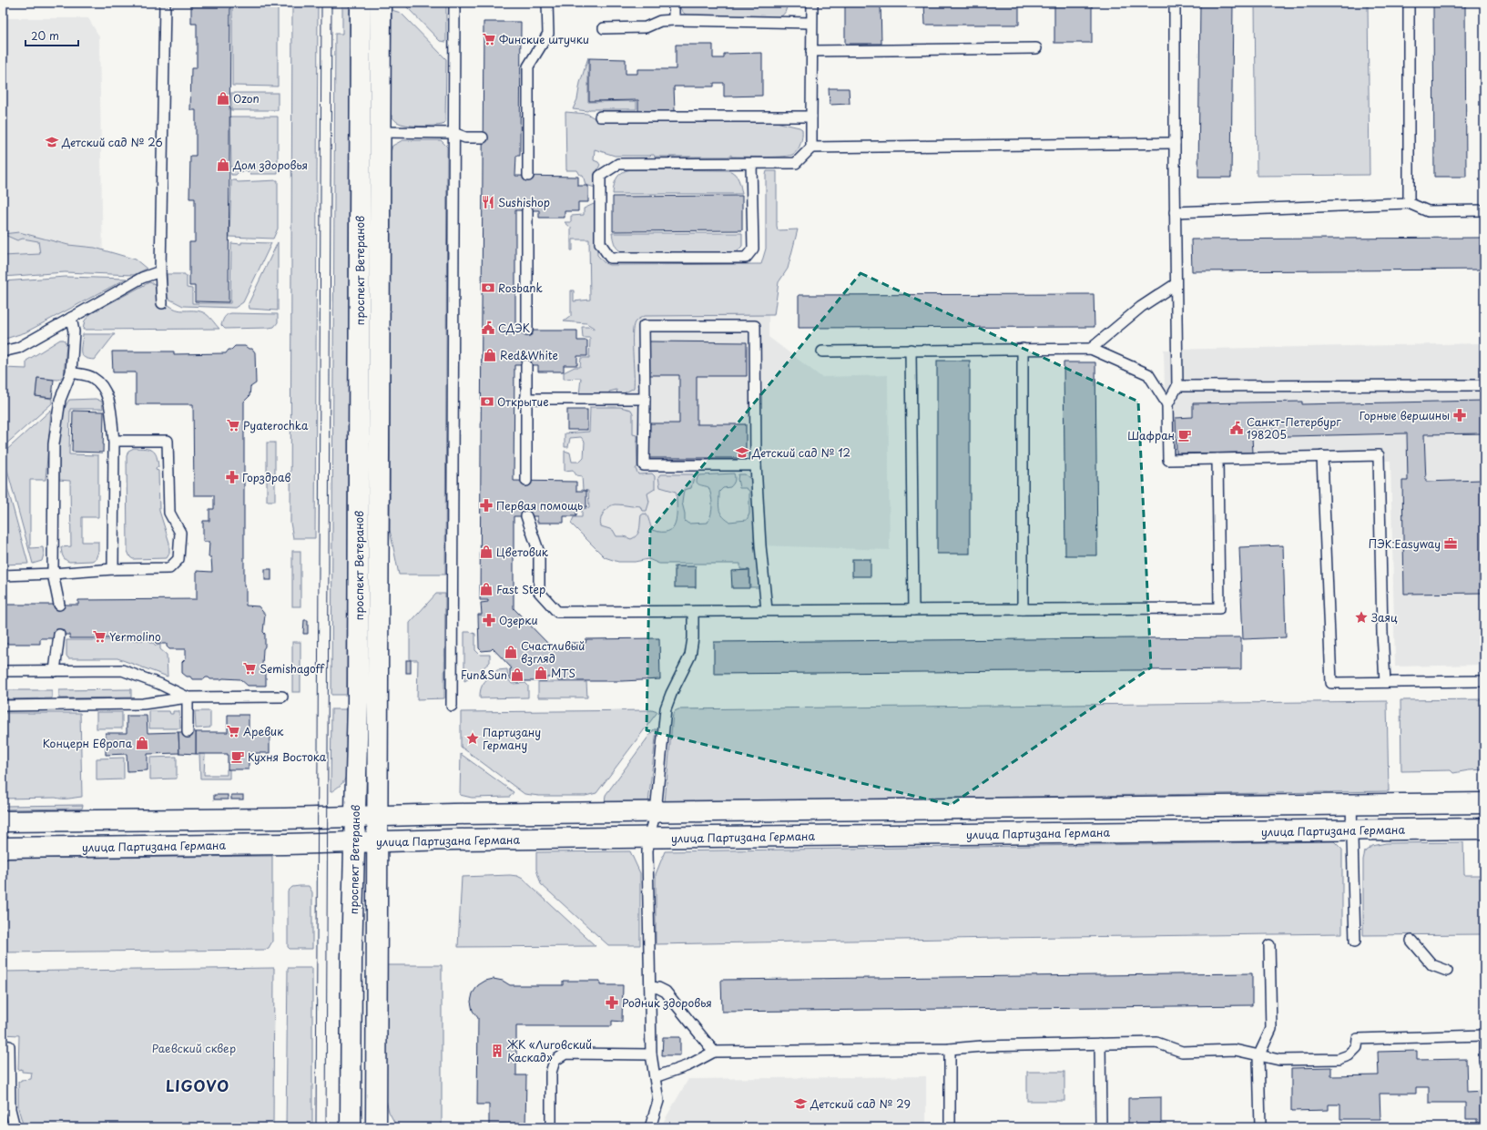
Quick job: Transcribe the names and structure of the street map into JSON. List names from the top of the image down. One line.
{"streets":{"main road":["проспект Ветеранов","улица Партизана Германа"]},"crossings":[["проспект Ветеранов","улица Партизана Германа"]],"districts":["LIGOVO"],"parks":["Раевский сквер"],"places":{"supermarket":["Финские штучки","Pyaterochka","Yermolino","Semishagoff","Аревик"],"shop":["Ozon","Дом здоровья","Red&White","Цветовик","Fast Step","Счастливый взгляд","MTS","Fun&Sun","Концерн Европа"],"school or university":["Детский сад № 26","Детский сад № 12","Детский сад № 29"],"restaurant":["Sushishop"],"bank":["Rosbank","Открытие"],"public building":["СДЭК","Санкт-Петербург 198205"],"pharmacy":["Горные вершины","Горздрав","Первая помощь","Озерки","Родник здоровья"],"cafe":["Шафран","Кухня Востока"],"office":["ПЭК:Easyway"],"place":["Заяц","Партизану Герману"],"building":["ЖК «Лиговский Каскад»"]},"scale_bar":"20 m"}
